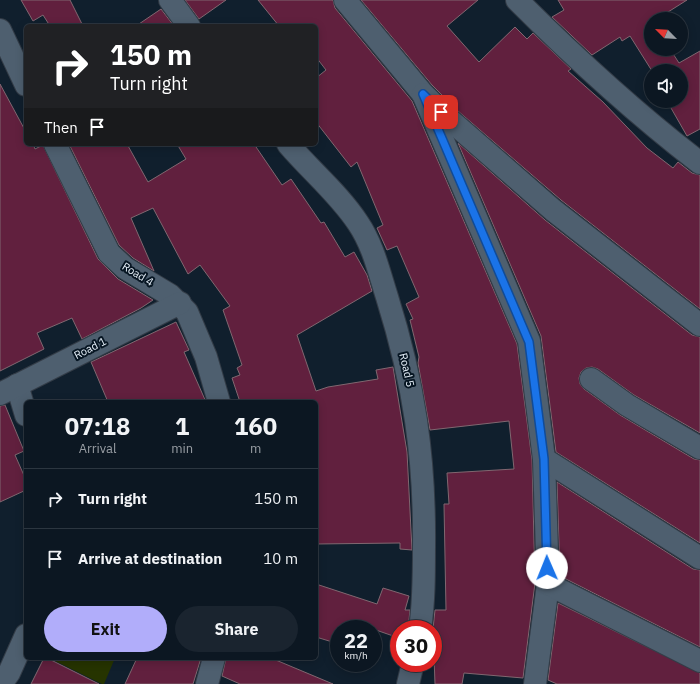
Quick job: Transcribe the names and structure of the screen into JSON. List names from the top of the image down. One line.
{"streets":{"street":["Road 4","Road 1","Road 5"]},"crossings":[["Road 4","Road 1"]],"north":"top left","page":{"turn":["150 m","Turn right"],"then":"Then","eta":["07:18","Arrival","1","min","160","m"],"list":[{"name":"Turn right","value":"150 m"},{"name":"Arrive at destination","value":"10 m"}],"buttons":["Exit","Share"],"speed":"22 km/h","limit":"30"}}
